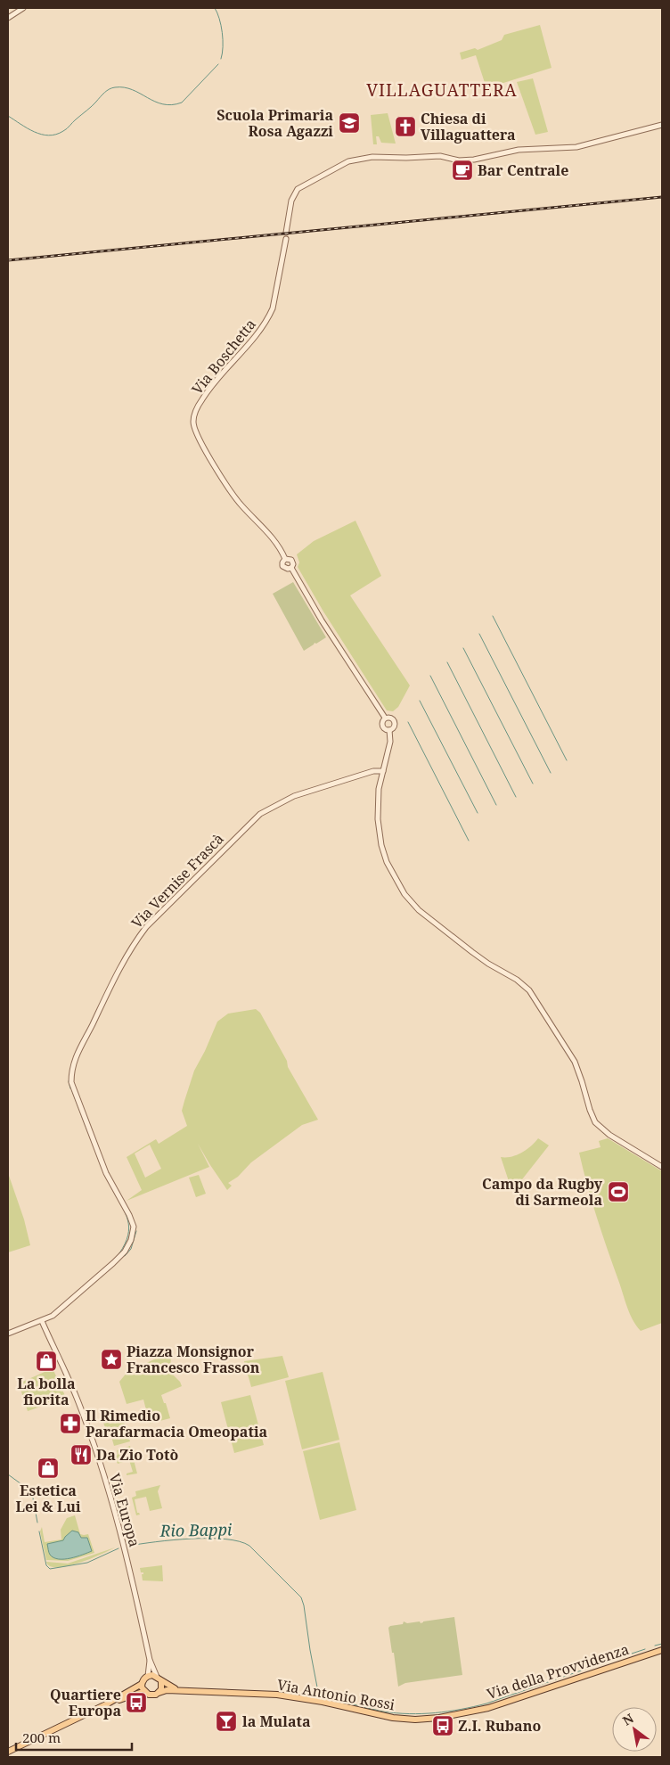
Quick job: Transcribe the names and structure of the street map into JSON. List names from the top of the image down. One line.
{"streets":{"main road":["Via della Provvidenza","Via Antonio Rossi"],"street":["Via Boschetta","Via Vernise Frascà","Via Europa"]},"crossings":[["Via Vernise Frascà","Via Europa"],["Via Europa","Via Antonio Rossi"],["Via della Provvidenza","Via Antonio Rossi"]],"districts":["VILLAGUATTERA"],"water":["Rio Bappi"],"places":{"school or university":["Scuola Primaria Rosa Agazzi"],"church":["Chiesa di Villaguattera"],"cafe":["Bar Centrale"],"sports":["Campo da Rugby di Sarmeola"],"place":["Piazza Monsignor Francesco Frasson"],"shop":["La bolla fiorita","Estetica Lei & Lui"],"pharmacy":["Il Rimedio Parafarmacia Omeopatia"],"restaurant":["Da Zio Totò"],"bus stop":["Quartiere Europa","Z.I. Rubano"],"bar":["la Mulata"]},"scale_bar":"200 m","north":"top left"}
